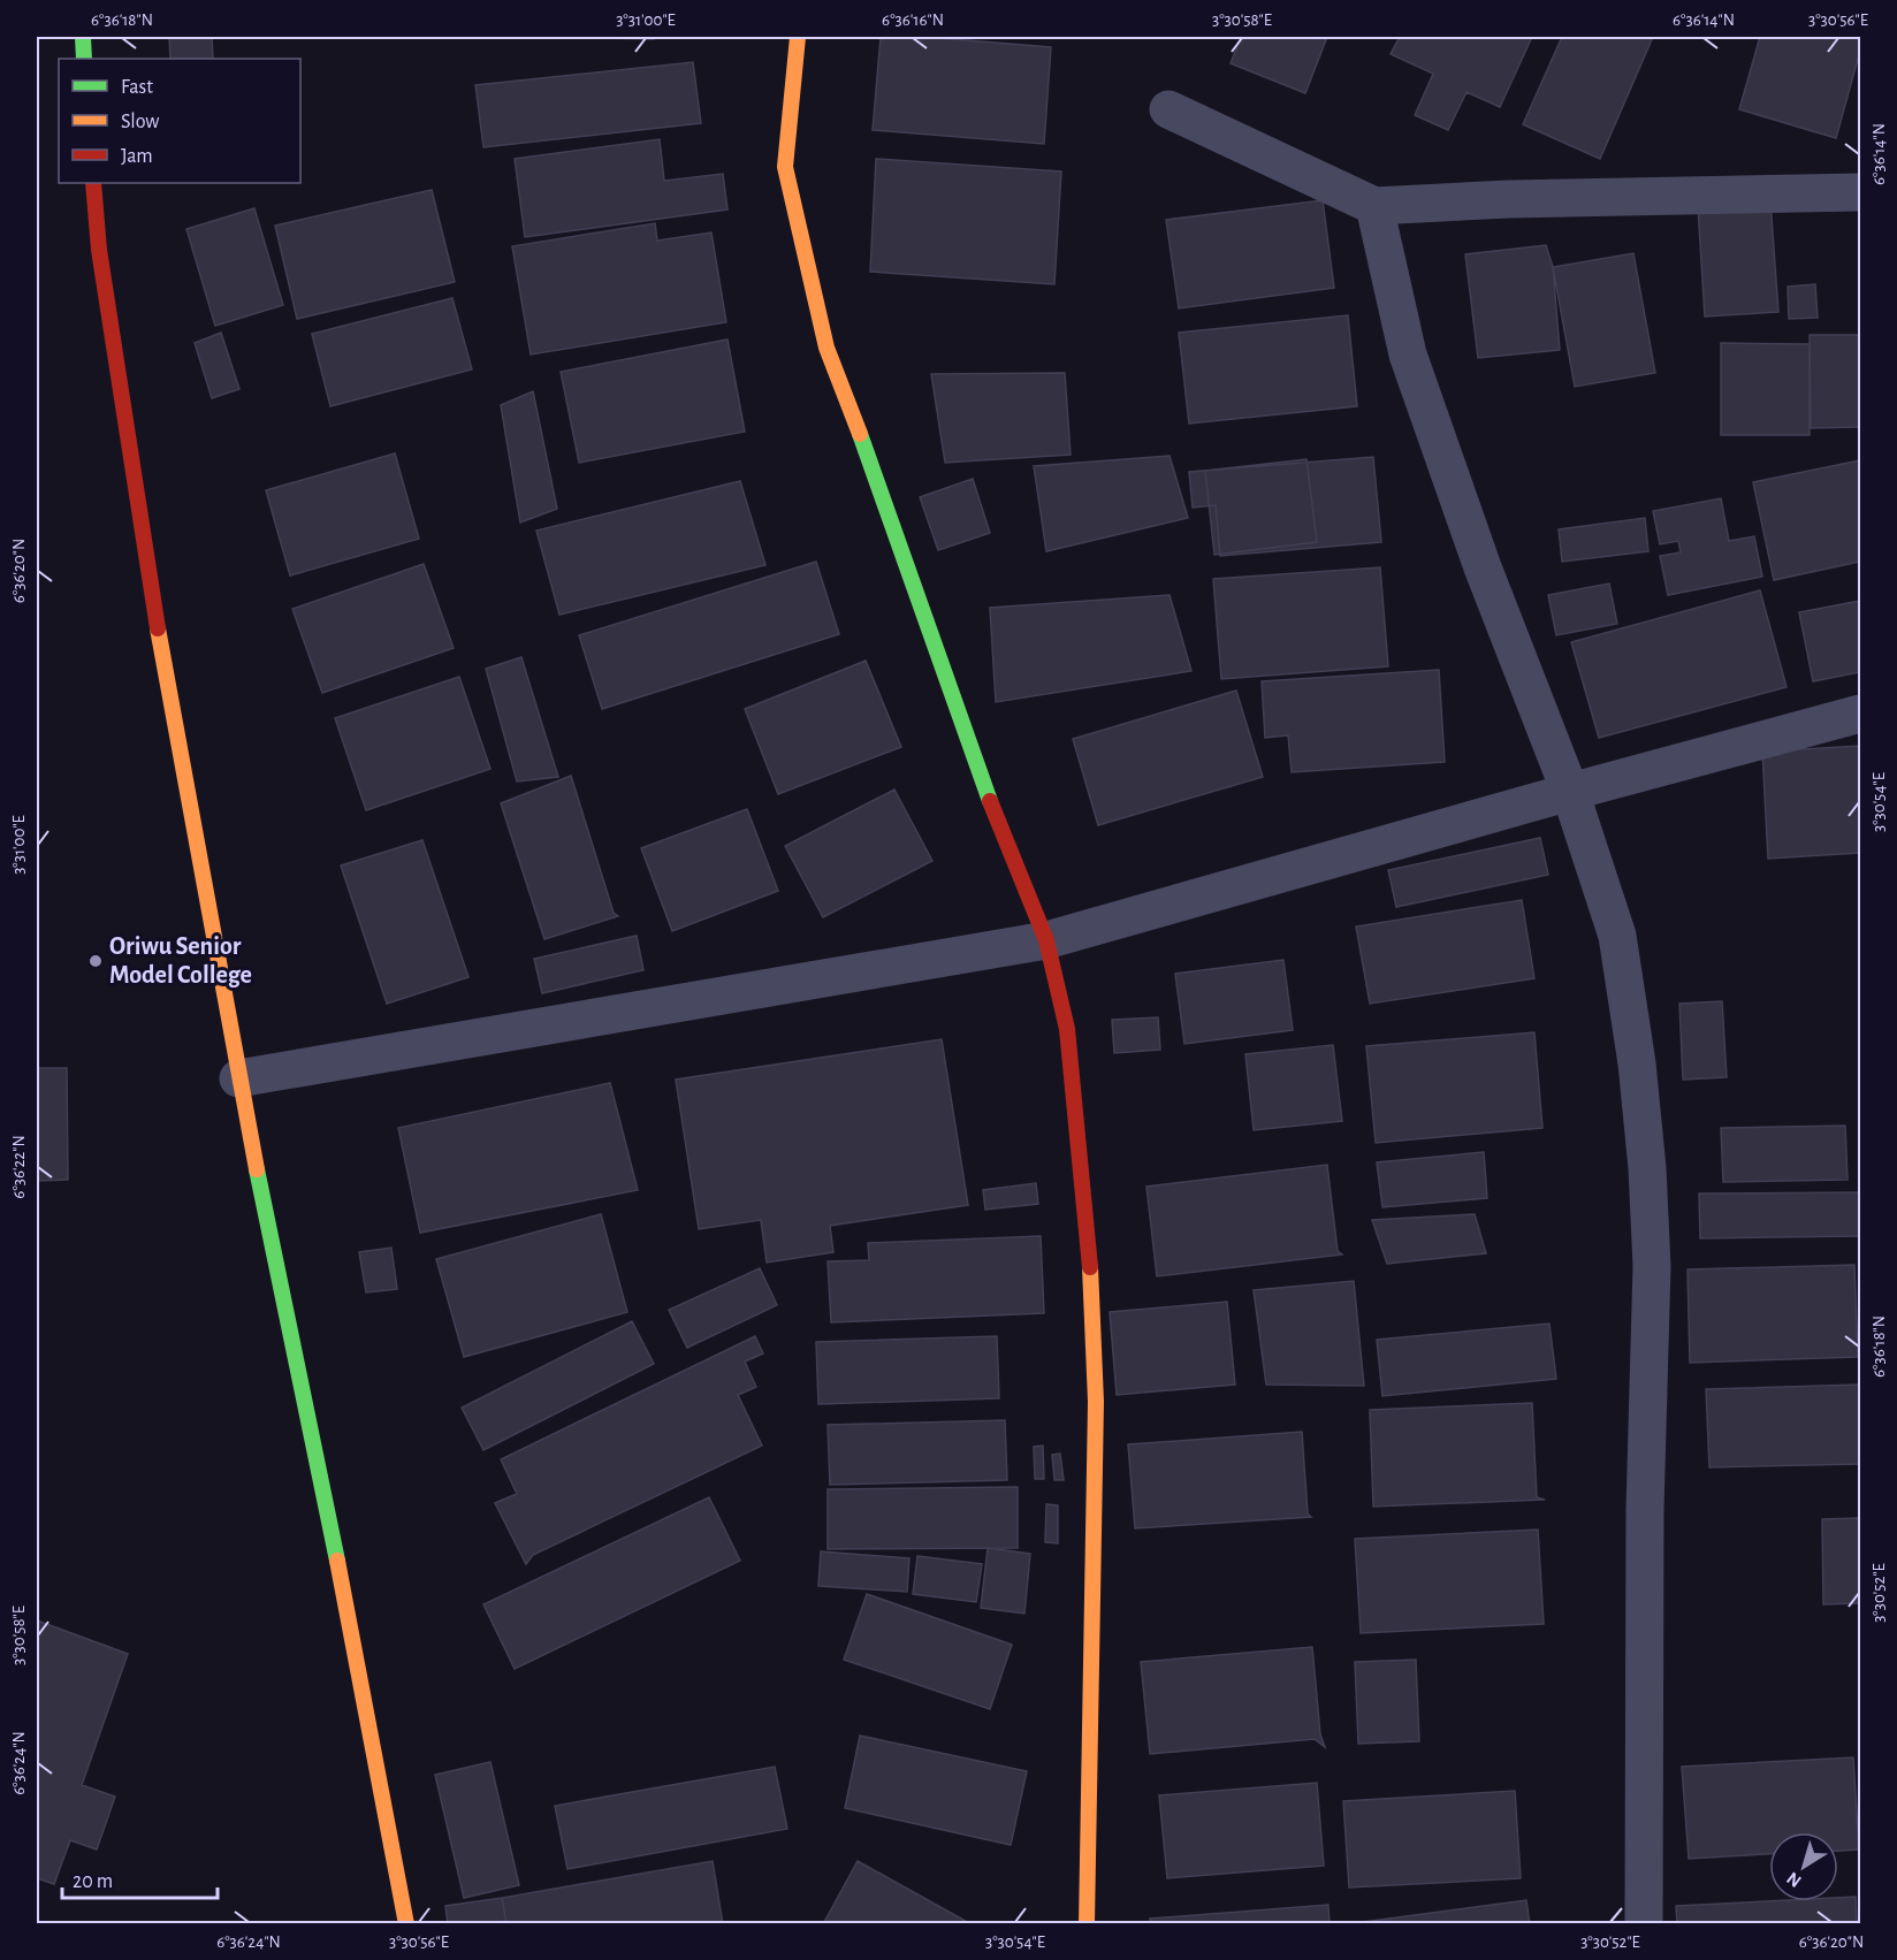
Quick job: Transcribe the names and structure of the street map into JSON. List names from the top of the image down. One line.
{"places":["Oriwu Senior Model College"],"legend":["Fast","Slow","Jam"],"scale_bar":"20 m","north":"bottom left","coordinates":["6°36'18\"N","3°31'00\"E","6°36'16\"N","3°30'58\"E","6°36'14\"N","3°30'56\"E","6°36'20\"N","3°30'54\"E","6°36'22\"N","3°30'52\"E","6°36'24\"N"]}
